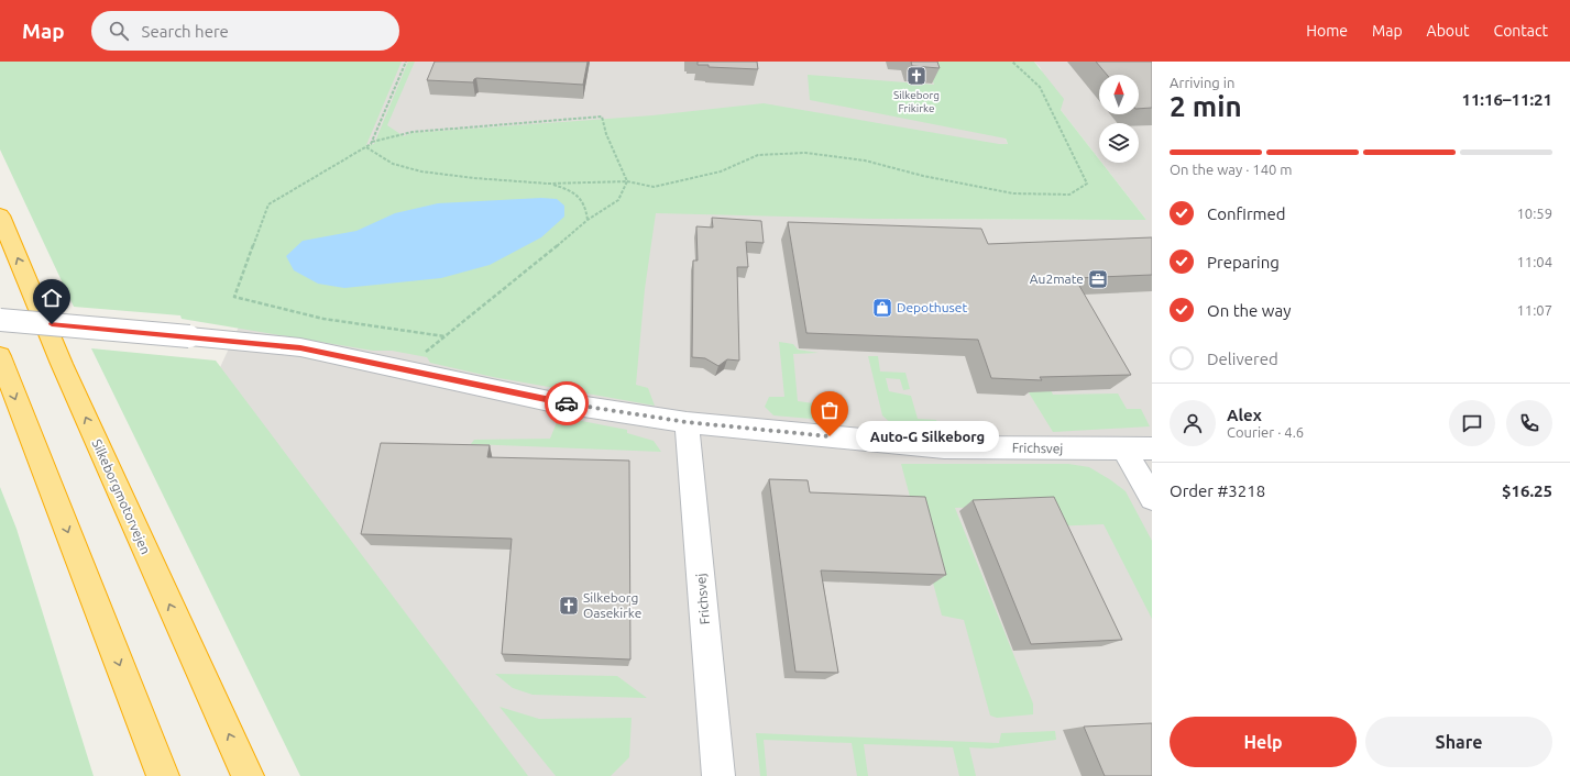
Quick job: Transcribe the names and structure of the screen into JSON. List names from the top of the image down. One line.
{"streets":{"highway":["Silkeborgmotorvejen"],"street":["Frichsvej"]},"places":{"church":["Silkeborg Frikirke","Silkeborg Oasekirke"],"office":["Au2mate"],"shop":["Depothuset"],"other":["Auto-G Silkeborg"]},"north":"top","page":{"header":"Map","search":"Search here","nav":["Home","Map","About","Contact"],"heading":["2 min","Arriving in","11:16–11:21"],"panel":["Alex","Courier · 4.6","Order #3218","$16.25"],"bar":"On the way · 140 m","list":[["Confirmed","10:59"],["Preparing","11:04"],["On the way","11:07"],"Delivered"],"bubble":"Auto-G Silkeborg","buttons":["Help","Share"]}}
